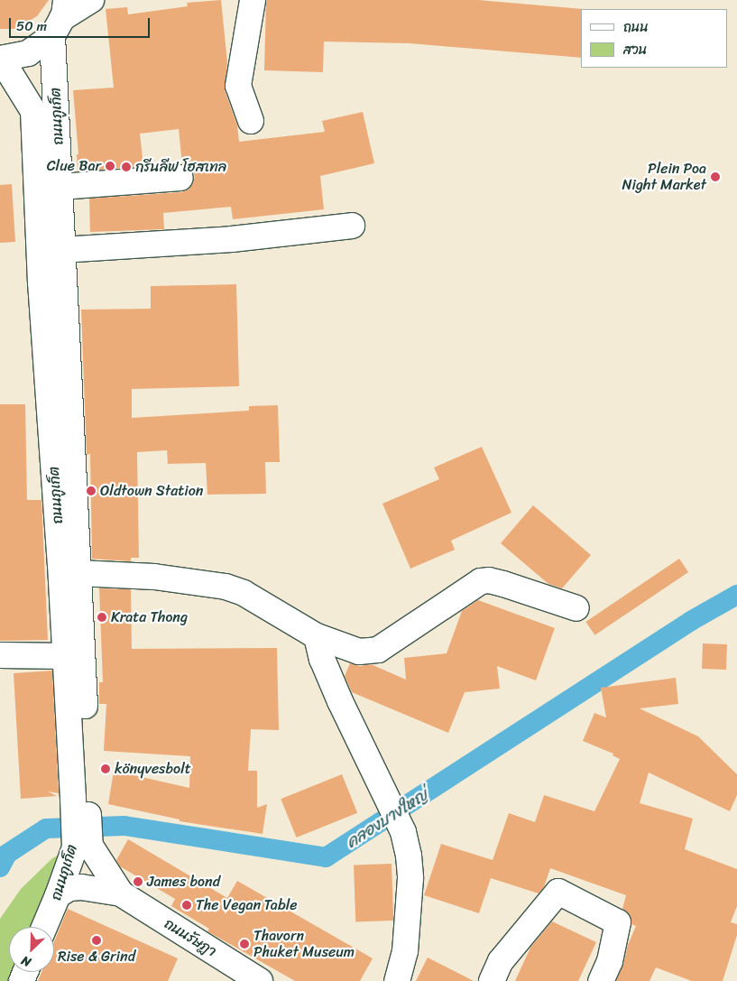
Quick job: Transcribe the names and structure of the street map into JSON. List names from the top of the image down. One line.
{"streets":{"main road":["ถนนภูเก็ต","ถนนรัษฎา"]},"crossings":[["ถนนภูเก็ต","ถนนรัษฎา"]],"water":["คลองบางใหญ่"],"places":["Clue Bar","กรีนลีฟ โฮสเทล","Plein Poa Night Market","Oldtown Station","Krata Thong","könyvesbolt","James bond","The Vegan Table","Rise & Grind","Thavorn Phuket Museum"],"legend":["ถนน","สวน"],"scale_bar":"50 m","north":"bottom left"}
